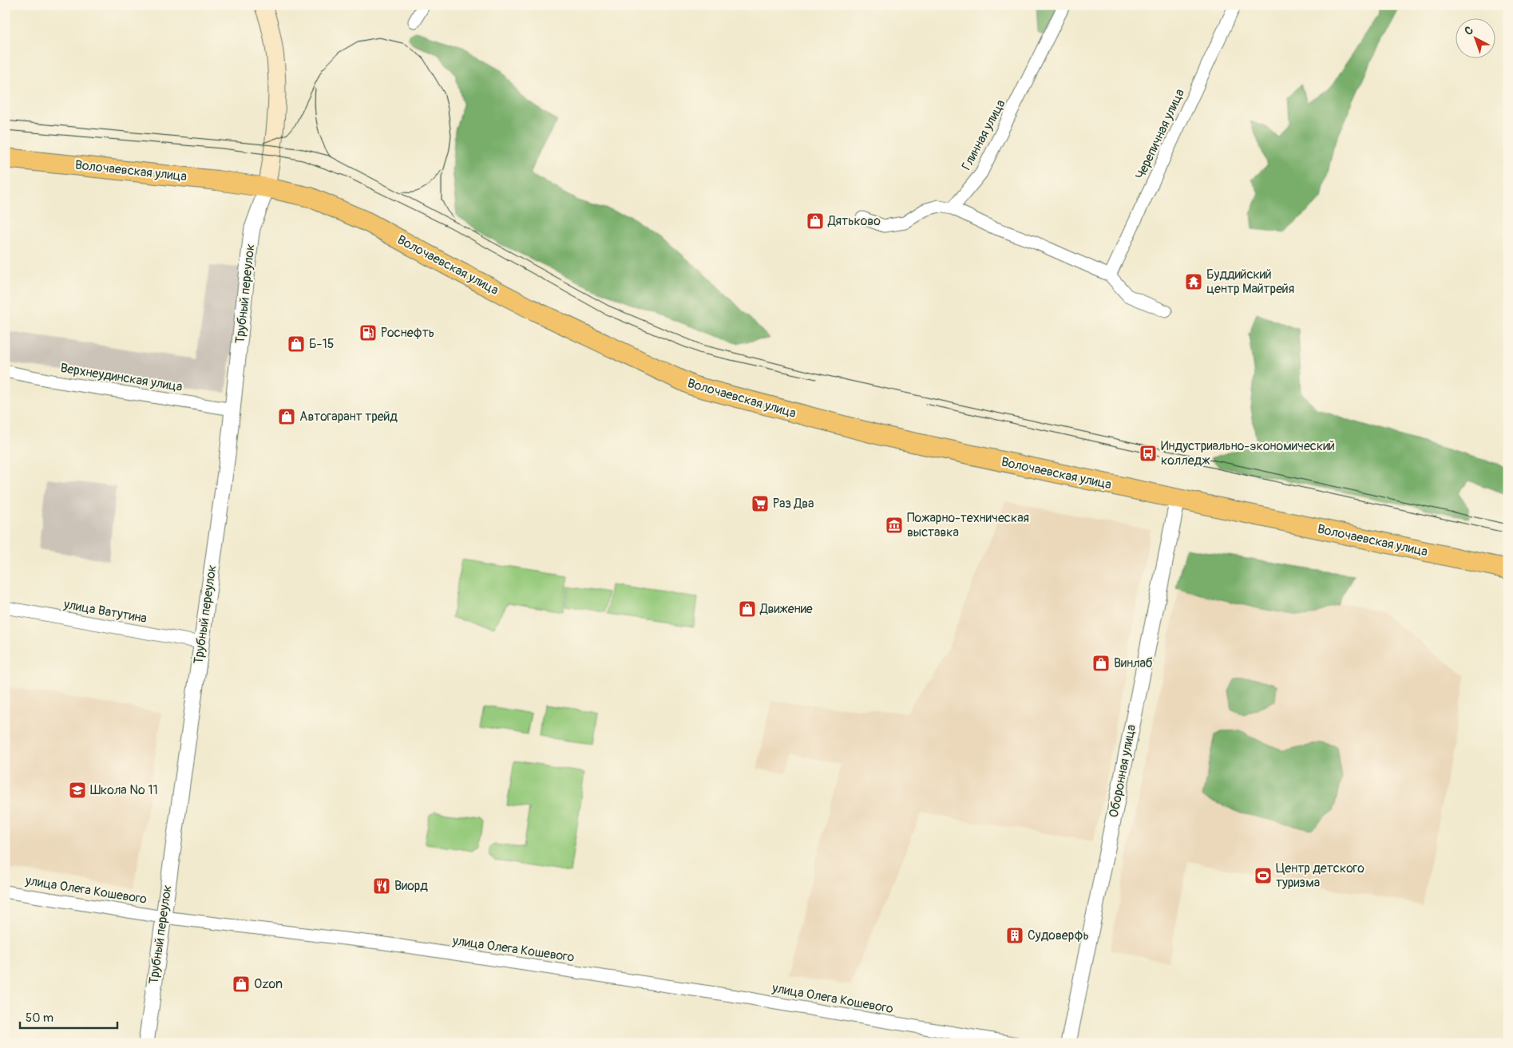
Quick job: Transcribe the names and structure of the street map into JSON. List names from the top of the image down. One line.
{"streets":{"main road":["Волочаевская улица"],"street":["Черепичная улица","Глинная улица","Трубный переулок","Верхнеудинская улица","улица Ватутина","Оборонная улица","улица Олега Кошевого"]},"crossings":[["Волочаевская улица","Трубный переулок"],["Волочаевская улица","Оборонная улица"],["Трубный переулок","Верхнеудинская улица"],["Трубный переулок","улица Ватутина"],["Трубный переулок","улица Олега Кошевого"]],"places":{"shop":["Дятьково","Б-15","Автогарант трейд","Движение","Винлаб","Ozon"],"temple":["Буддийский центр Майтрейя"],"fuel station":["Роснефть"],"bus stop":["Индустриально-экономический колледж"],"supermarket":["Раз Два"],"museum":["Пожарно-техническая выставка"],"school or university":["Школа № 11"],"sports":["Центр детского туризма"],"restaurant":["Виорд"],"building":["Судоверфь"]},"scale_bar":"50 m","north":"top left"}
